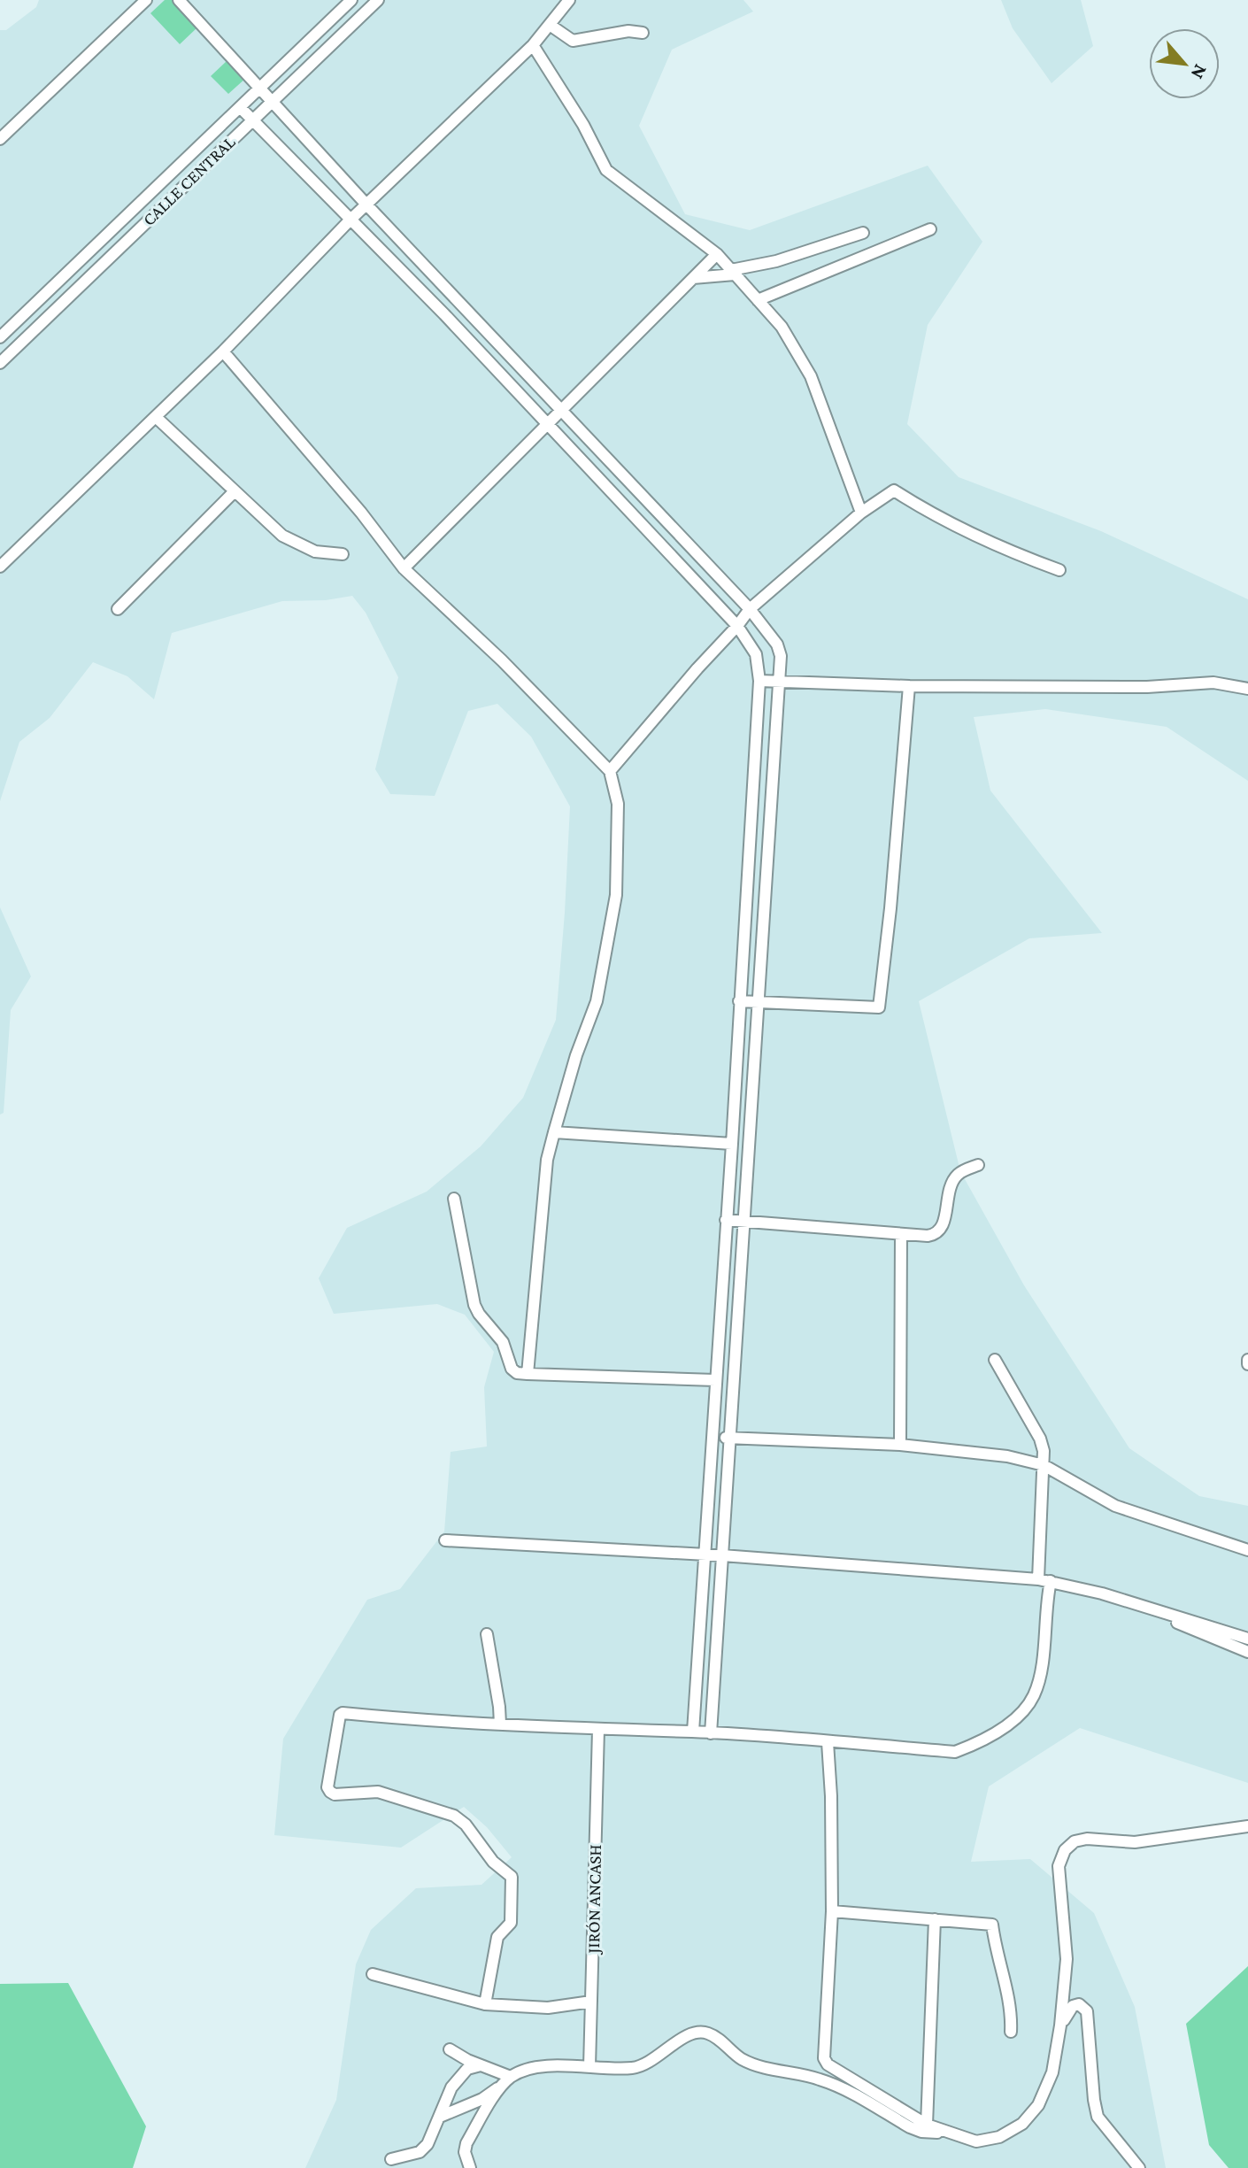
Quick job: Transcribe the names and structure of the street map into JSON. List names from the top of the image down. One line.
{"streets":{"street":["CALLE CENTRAL","JIRÓN ANCASH"]},"north":"bottom right"}
